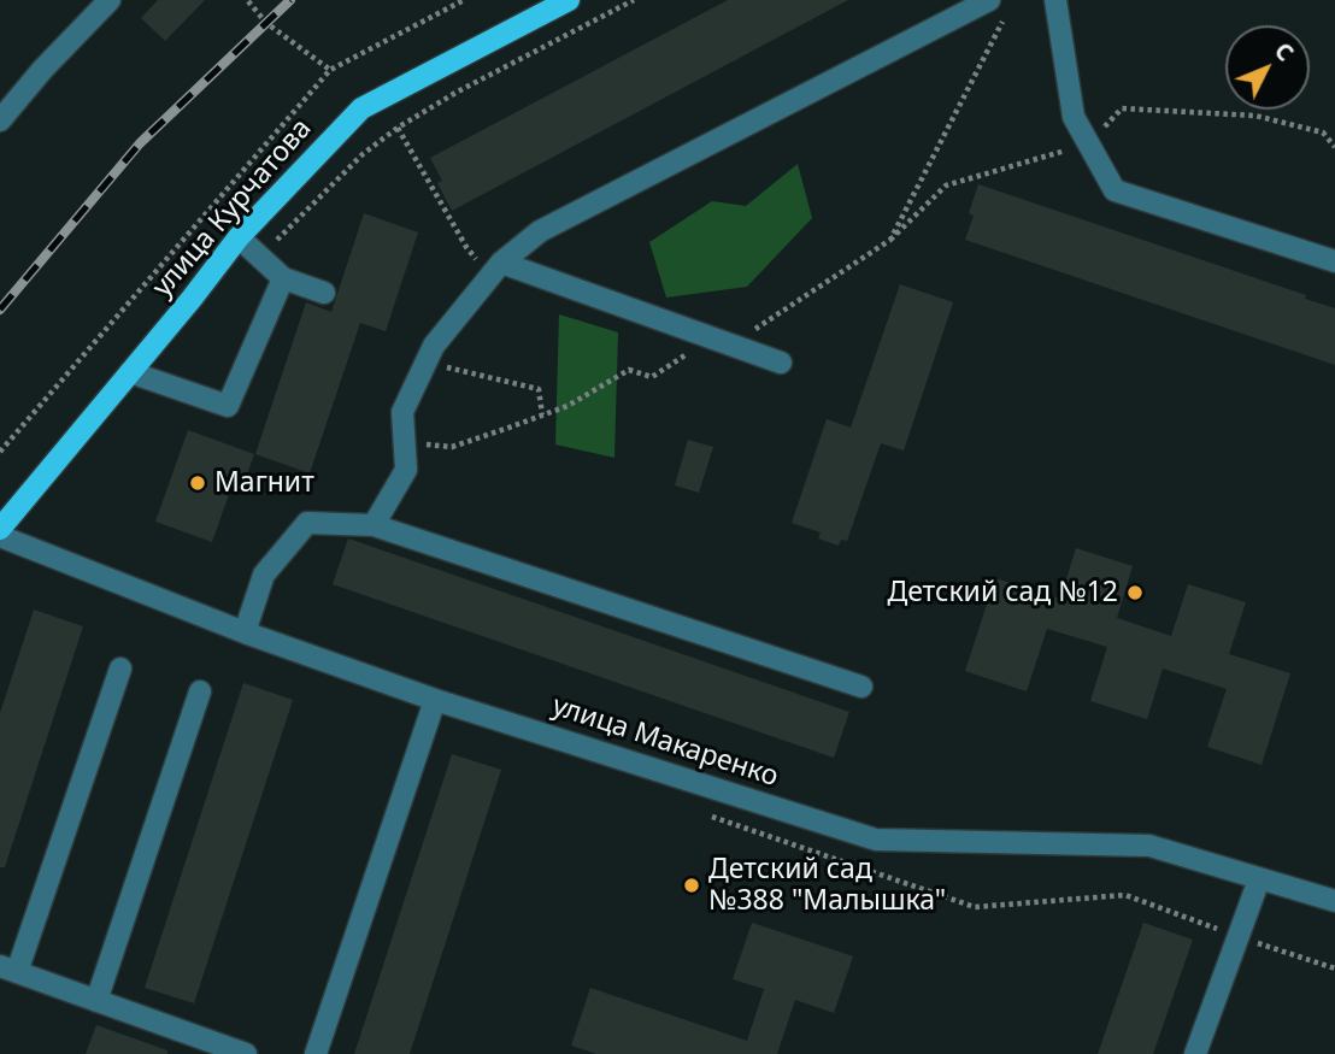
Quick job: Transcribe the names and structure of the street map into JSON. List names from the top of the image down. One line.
{"streets":{"main road":["улица Курчатова"],"street":["улица Макаренко"]},"places":["Магнит","Детский сад №12","Детский сад №388 \"Малышка\""],"north":"top right"}
